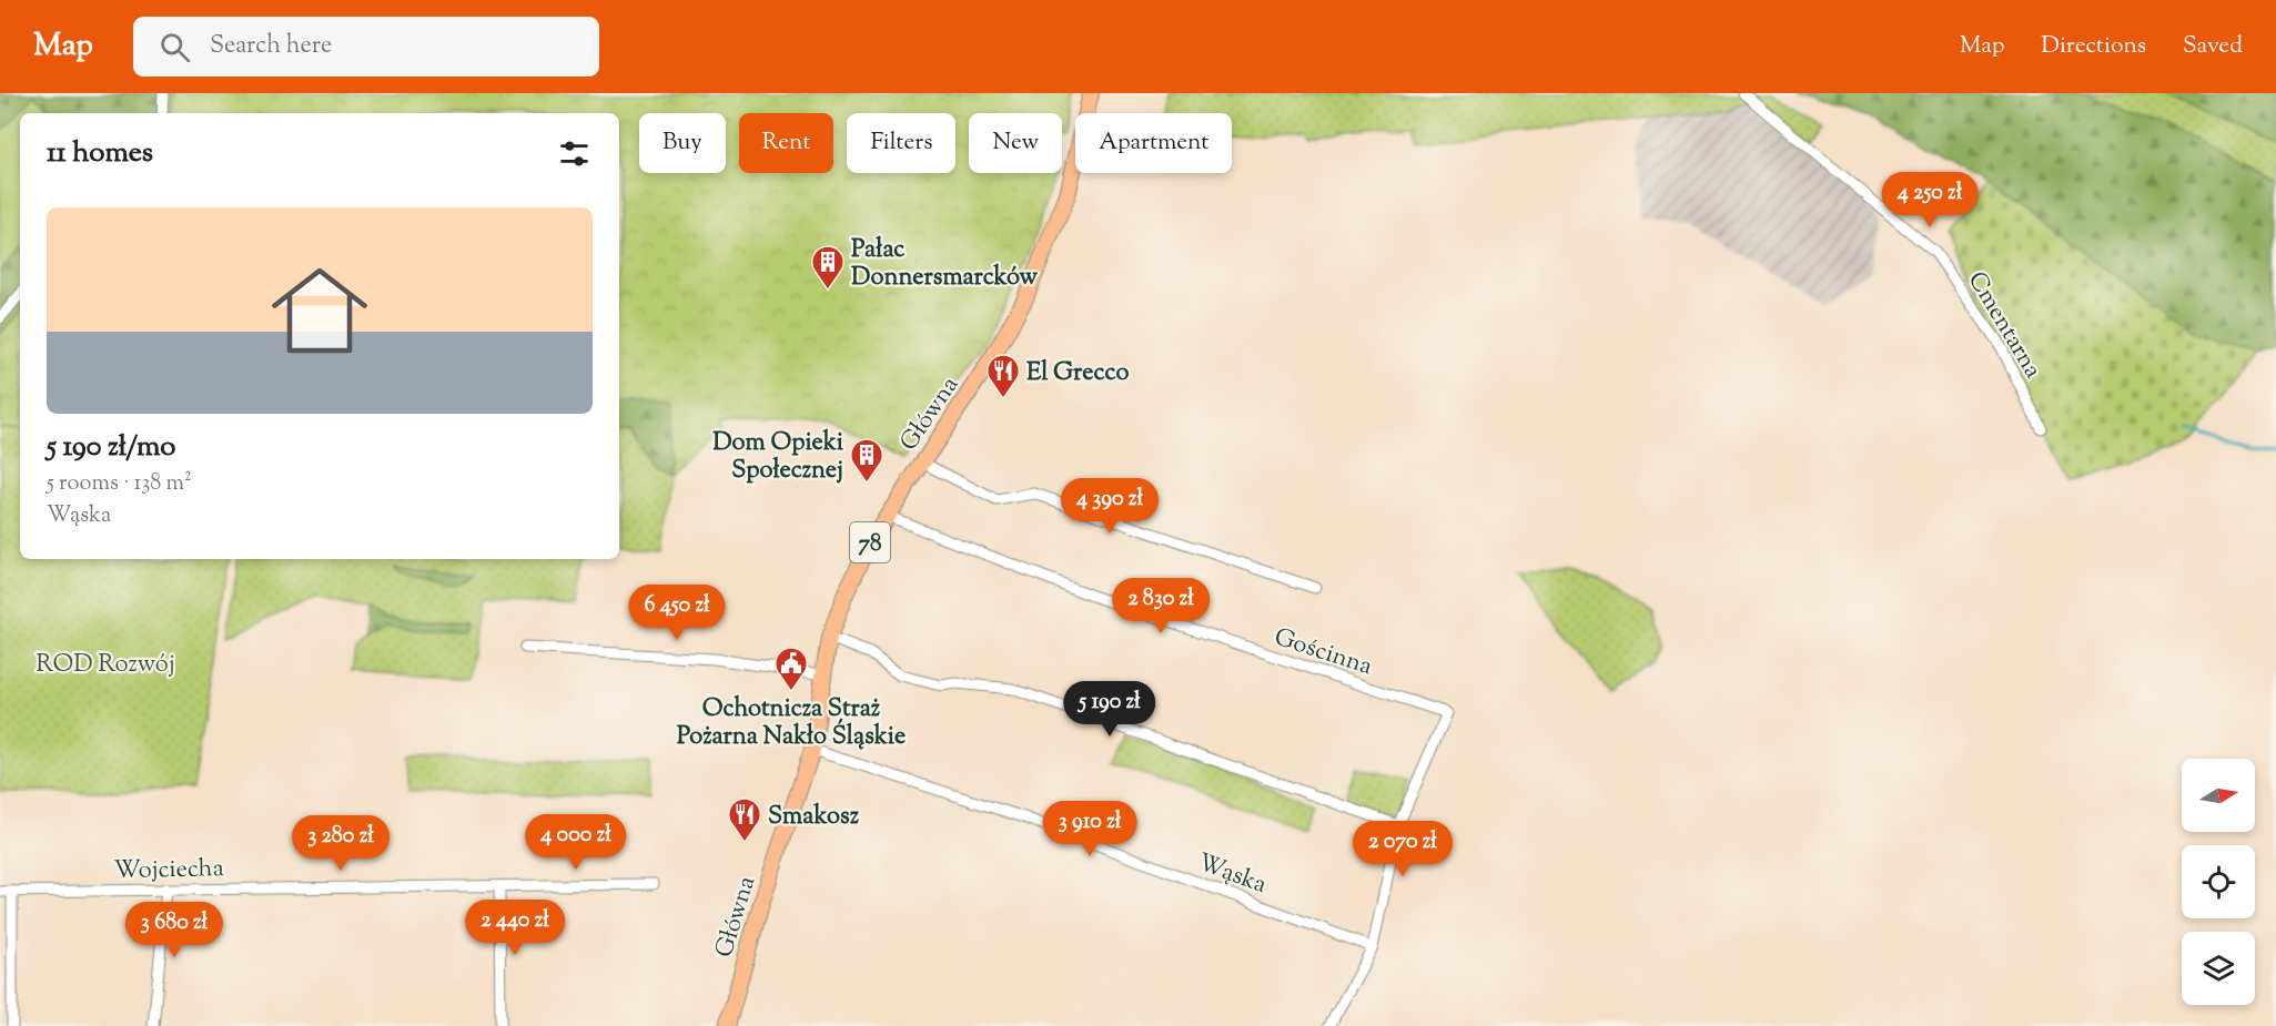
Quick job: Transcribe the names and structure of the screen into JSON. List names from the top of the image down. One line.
{"streets":{"main road":["Główna","78"],"street":["Cmentarna","Gościnna","Wojciecha","Wąska"]},"crossings":[["Główna","Gościnna"],["Główna","Wąska"]],"parks":["ROD Rozwój"],"places":{"building":["Pałac Donnersmarcków","Dom Opieki Społecznej"],"restaurant":["El Grecco","Smakosz"],"public building":["Ochotnicza Straż Pożarna Nakło Śląskie"]},"north":"right","page":{"header":"Map","search":"Search here","nav":["Map","Directions","Saved"],"chip":["Buy","Rent","Filters","New","Apartment"],"heading":"11 homes","price":["4 250 zł","4 390 zł","2 830 zł","6 450 zł","5 190 zł","3 910 zł","4 000 zł","3 280 zł","2 070 zł","2 440 zł","3 680 zł"],"list":[{"name":"5 190 zł/mo","note":"5 rooms · 138 m² · Wąska"}]}}
